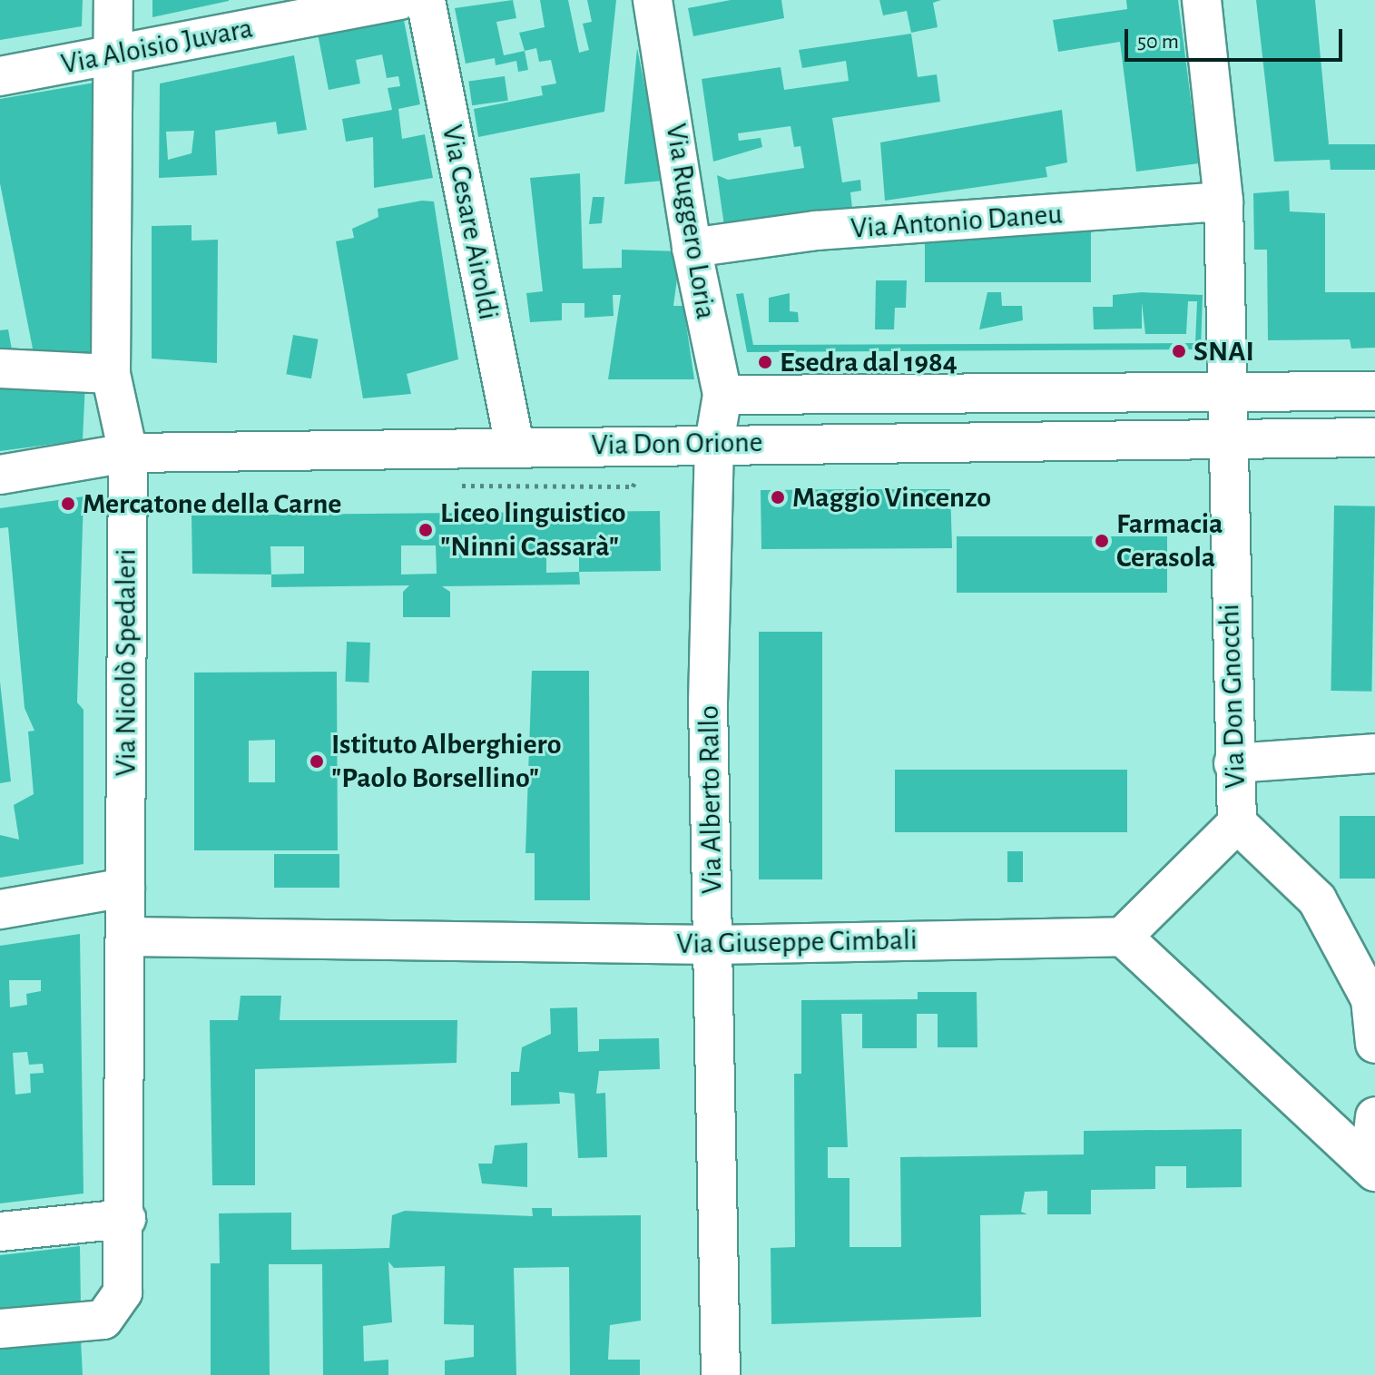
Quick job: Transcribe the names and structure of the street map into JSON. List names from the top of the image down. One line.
{"streets":{"street":["Via Aloisio Juvara","Via Ruggero Loria","Via Antonio Daneu","Via Cesare Airoldi","Via Don Orione","Via Nicolò Spedaleri","Via Don Gnocchi","Via Alberto Rallo","Via Giuseppe Cimbali"]},"crossings":[["Via Aloisio Juvara","Via Nicolò Spedaleri"],["Via Ruggero Loria","Via Antonio Daneu"],["Via Ruggero Loria","Via Don Orione"],["Via Ruggero Loria","Via Alberto Rallo"],["Via Cesare Airoldi","Via Don Orione"],["Via Don Orione","Via Nicolò Spedaleri"],["Via Don Orione","Via Don Gnocchi"],["Via Don Orione","Via Alberto Rallo"],["Via Nicolò Spedaleri","Via Giuseppe Cimbali"],["Via Alberto Rallo","Via Giuseppe Cimbali"]],"places":["SNAI","Esedra dal 1984","Maggio Vincenzo","Mercatone della Carne","Liceo linguistico \"Ninni Cassarà\"","Farmacia Cerasola","Istituto Alberghiero \"Paolo Borsellino\""],"scale_bar":"50 m"}
